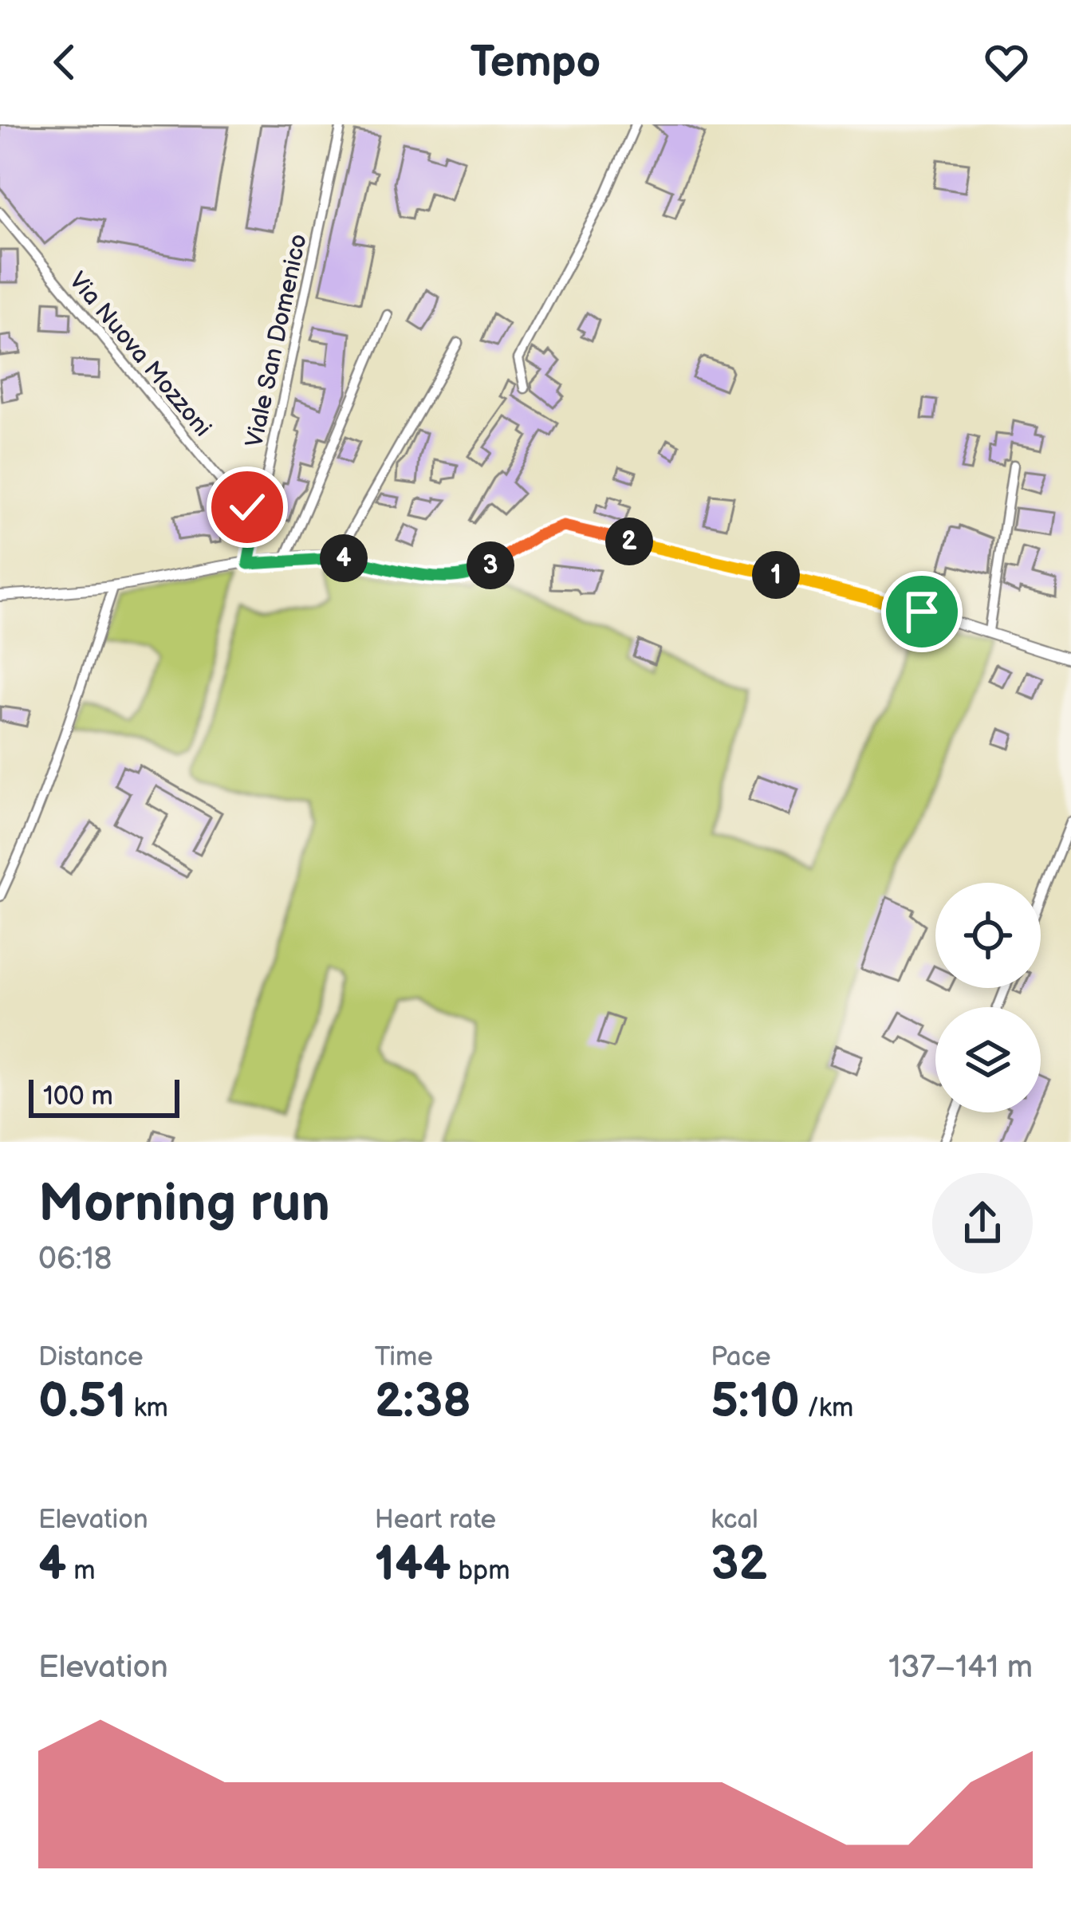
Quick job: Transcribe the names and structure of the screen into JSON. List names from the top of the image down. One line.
{"streets":{"street":["Viale San Domenico","Via Nuova Mozzoni"]},"crossings":[["Viale San Domenico","Via Nuova Mozzoni"]],"scale_bar":"100 m","page":{"header":"Tempo","pins":["2","4","3","1"],"scale":"100 m","heading":["Morning run","06:18"],"stats":[["Distance","0.51 km"],["Time","2:38"],["Pace","5:10 /km"],["Elevation","4 m"],["Heart rate","144 bpm"],["kcal","32"]],"chart":["Elevation","137–141 m"]}}
